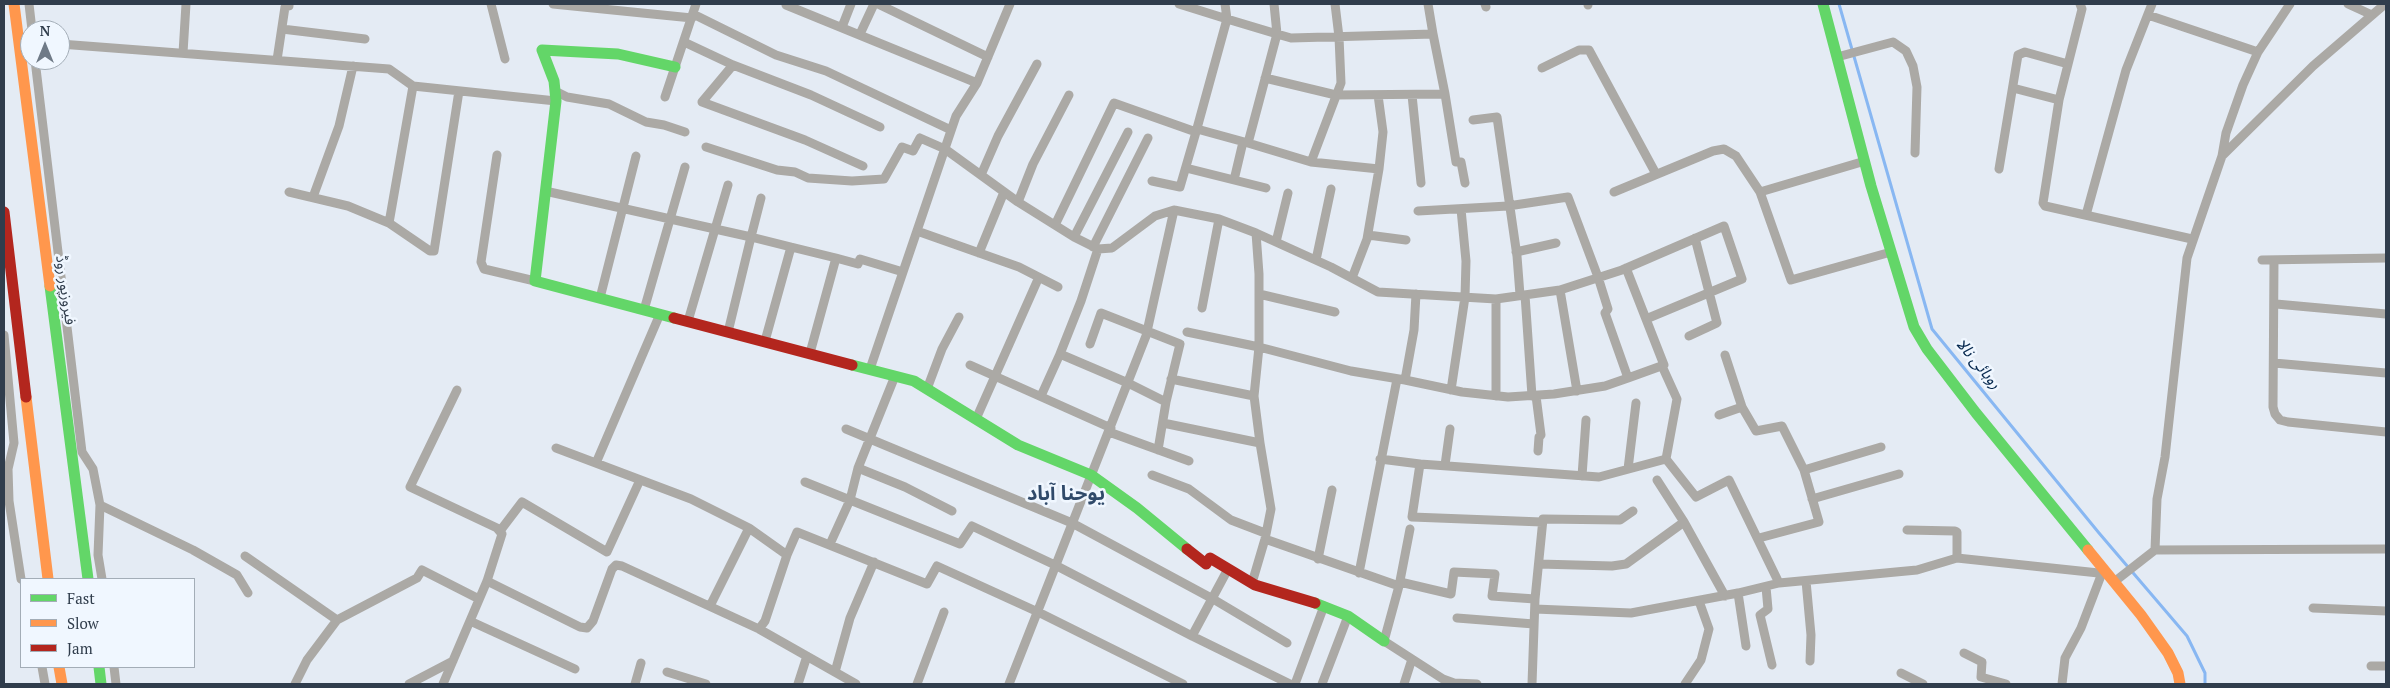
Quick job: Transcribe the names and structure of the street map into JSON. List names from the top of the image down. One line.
{"streets":{"street":["فیروزپور روڈ"]},"districts":["یوحنا آباد"],"water":["روہائی نالا"],"legend":["Fast","Slow","Jam"],"north":"top"}
